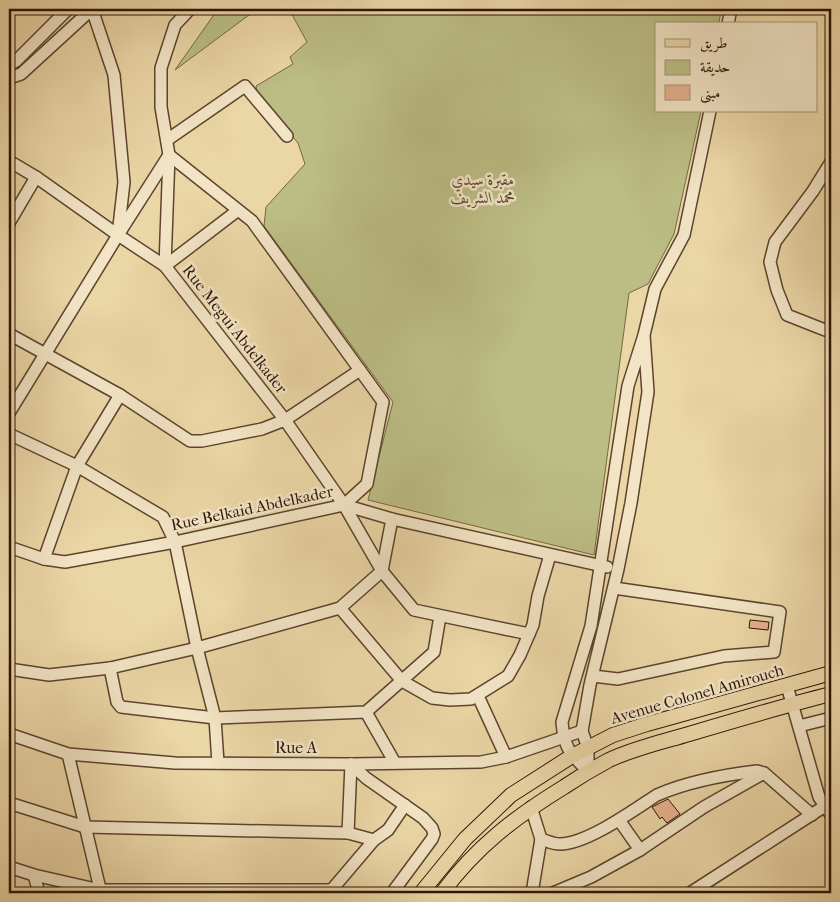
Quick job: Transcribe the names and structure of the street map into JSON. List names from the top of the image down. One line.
{"streets":{"main road":["Avenue Colonel Amirouch"],"street":["Rue Megui Abdelkader","Rue Belkaid Abdelkader","Rue A"]},"crossings":[["Rue Megui Abdelkader","Rue Belkaid Abdelkader"]],"parks":["مقبرة سيدي محمد الشريف"],"legend":["طريق","حديقة","مبنى"]}
